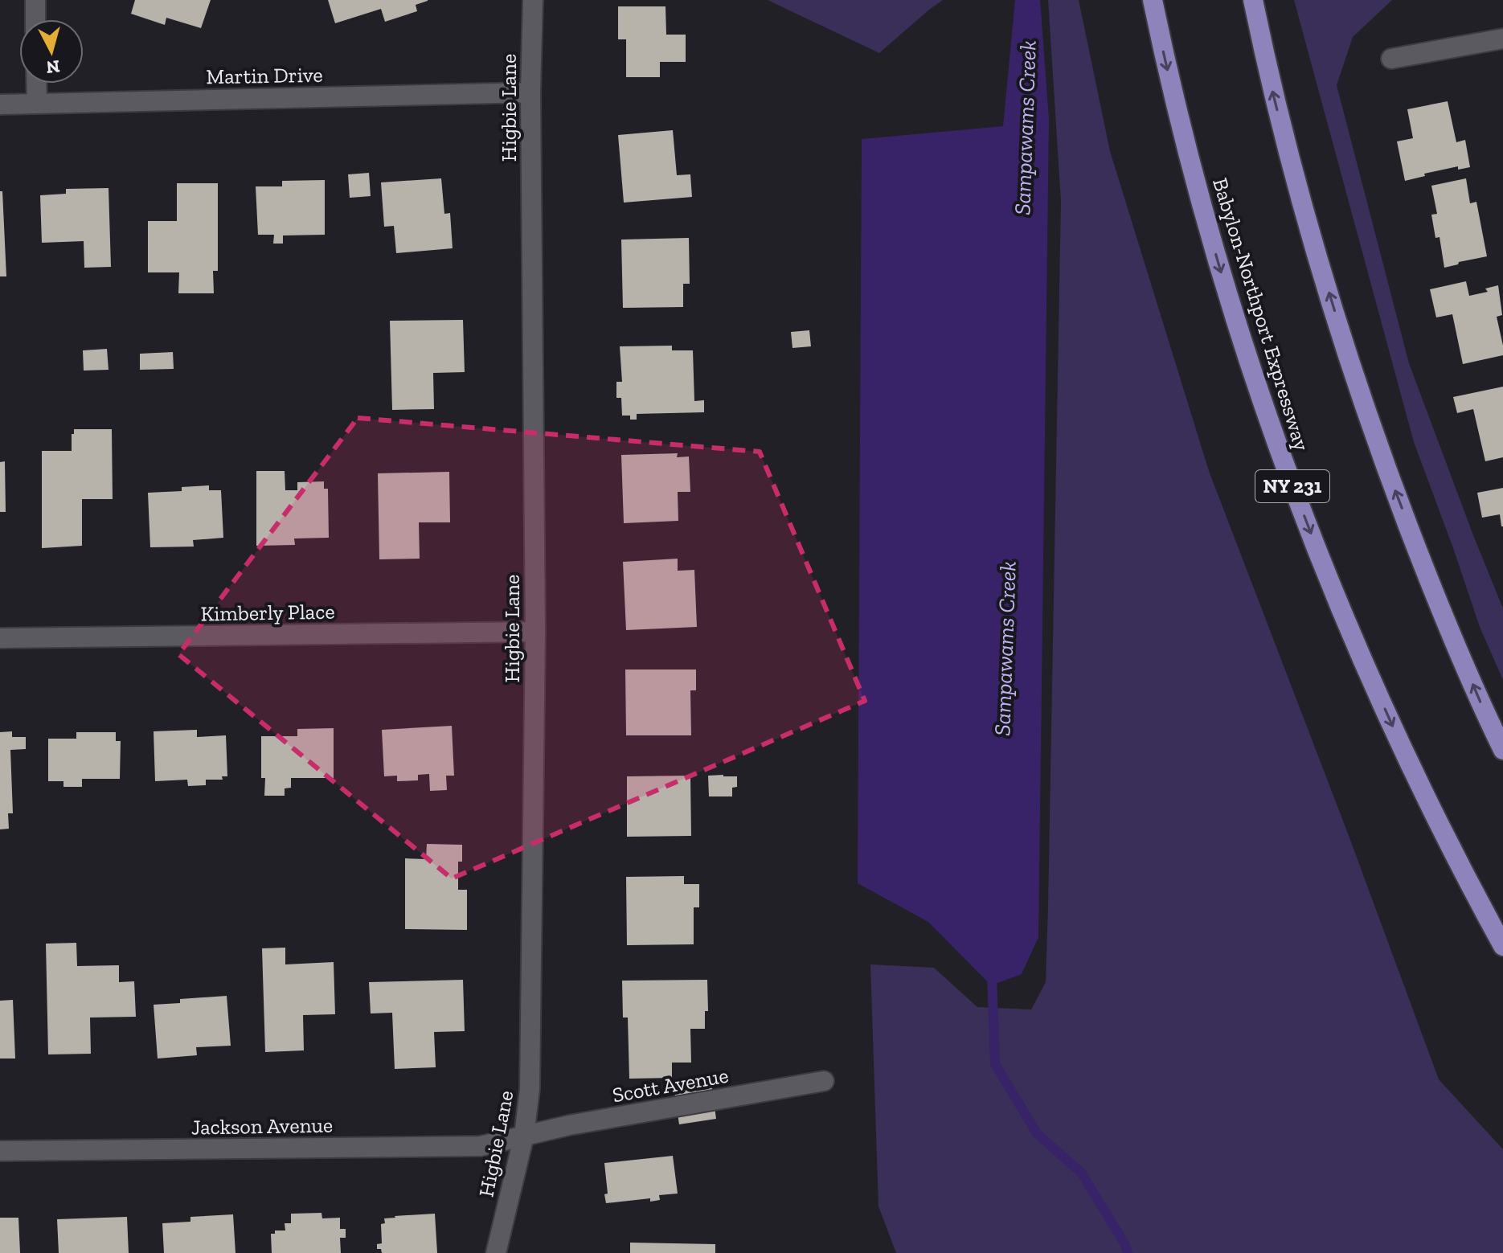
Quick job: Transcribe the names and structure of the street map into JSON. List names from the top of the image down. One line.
{"streets":{"main road":["Babylon-Northport Expressway","NY 231"],"street":["Martin Drive","Higbie Lane","Kimberly Place","Scott Avenue","Jackson Avenue"]},"crossings":[["Martin Drive","Higbie Lane"],["Higbie Lane","Kimberly Place"],["Higbie Lane","Scott Avenue"],["Higbie Lane","Jackson Avenue"],["Scott Avenue","Jackson Avenue"]],"water":["Sampawams Creek"],"north":"bottom"}
